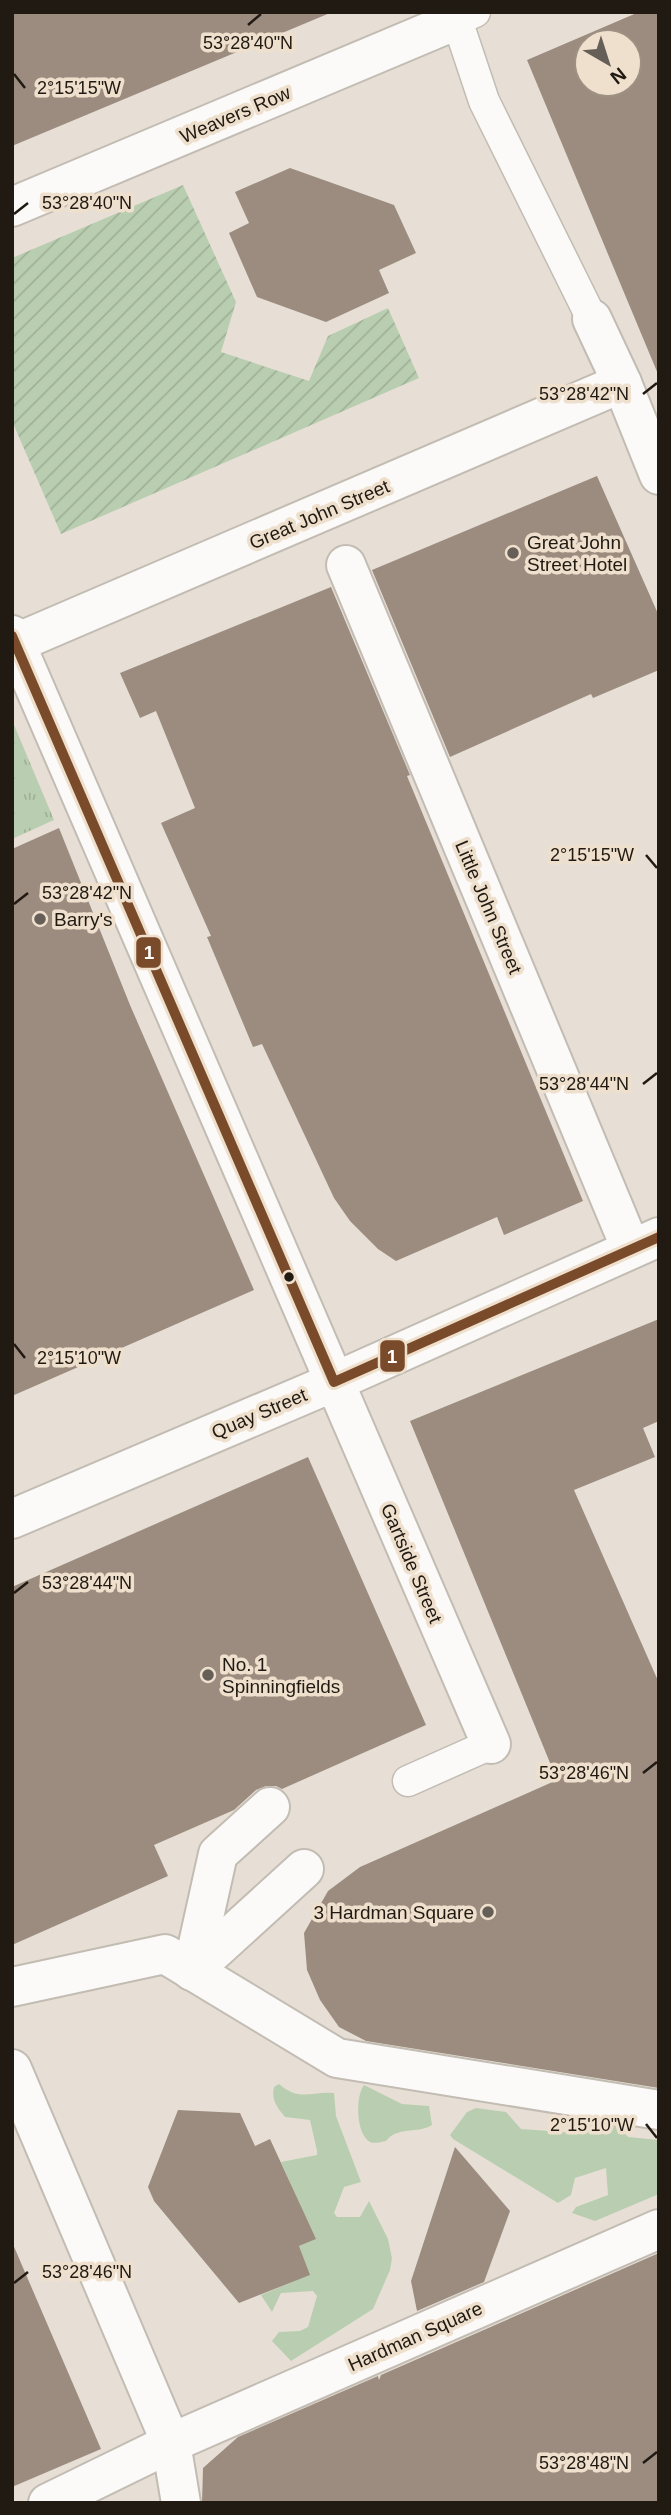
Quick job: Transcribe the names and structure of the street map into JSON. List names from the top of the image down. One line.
{"streets":{"street":["Weavers Row","Great John Street","Little John Street","Quay Street","Gartside Street","Hardman Square"]},"crossings":[["Great John Street","Gartside Street"],["Little John Street","Quay Street"],["Quay Street","Gartside Street"]],"places":["Great John Street Hotel","Barry's","No. 1 Spinningfields","3 Hardman Square"],"lines":["transit line 1"],"north":"bottom right","coordinates":["53°28'40\"N","2°15'15\"W","53°28'42\"N","53°28'44\"N","2°15'10\"W","53°28'46\"N","53°28'48\"N"]}
